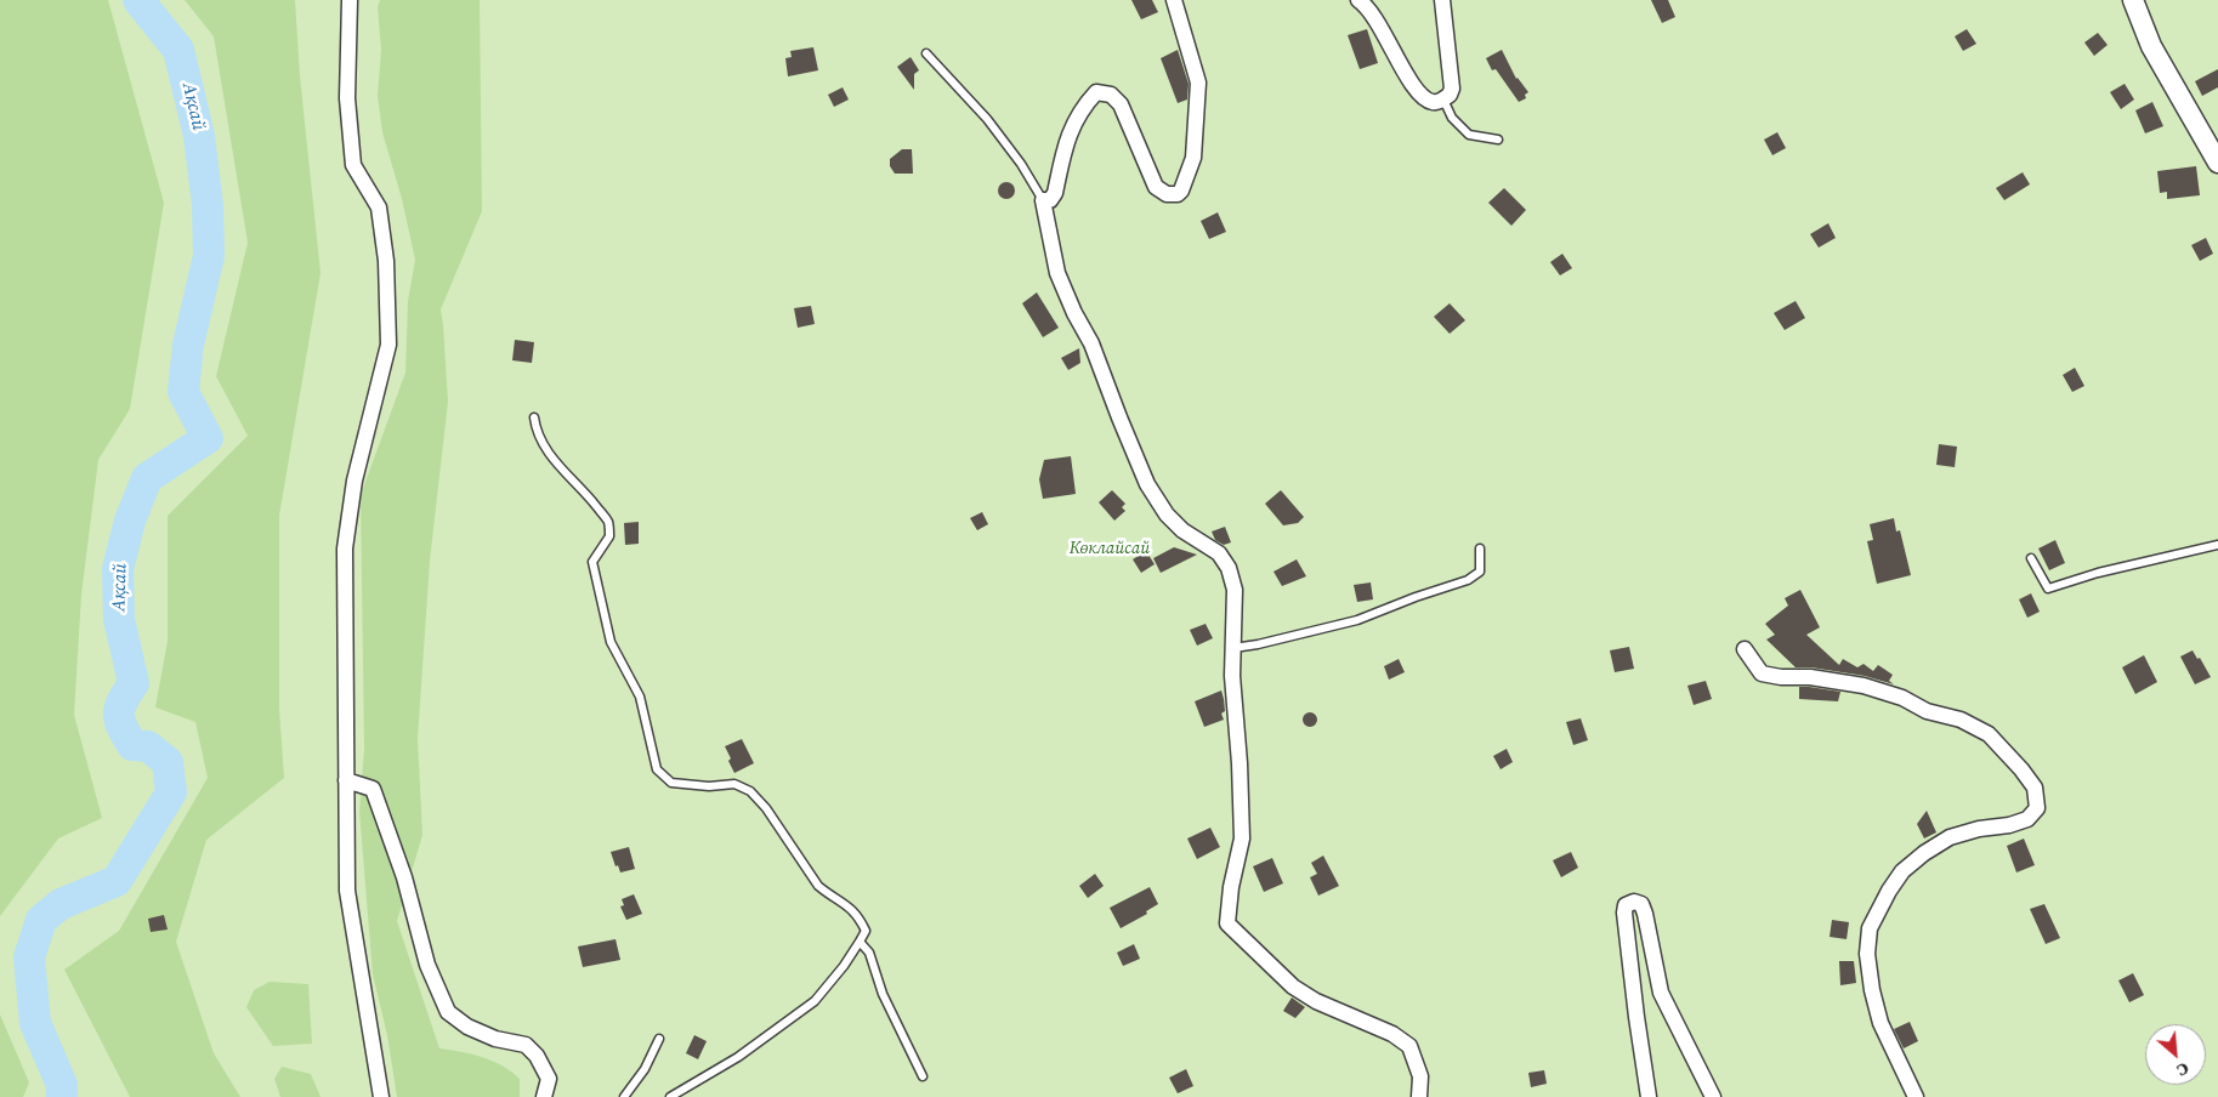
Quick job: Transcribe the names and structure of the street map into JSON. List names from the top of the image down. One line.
{"water":["Ақсай"],"parks":["Көклайсай"],"north":"bottom right"}
